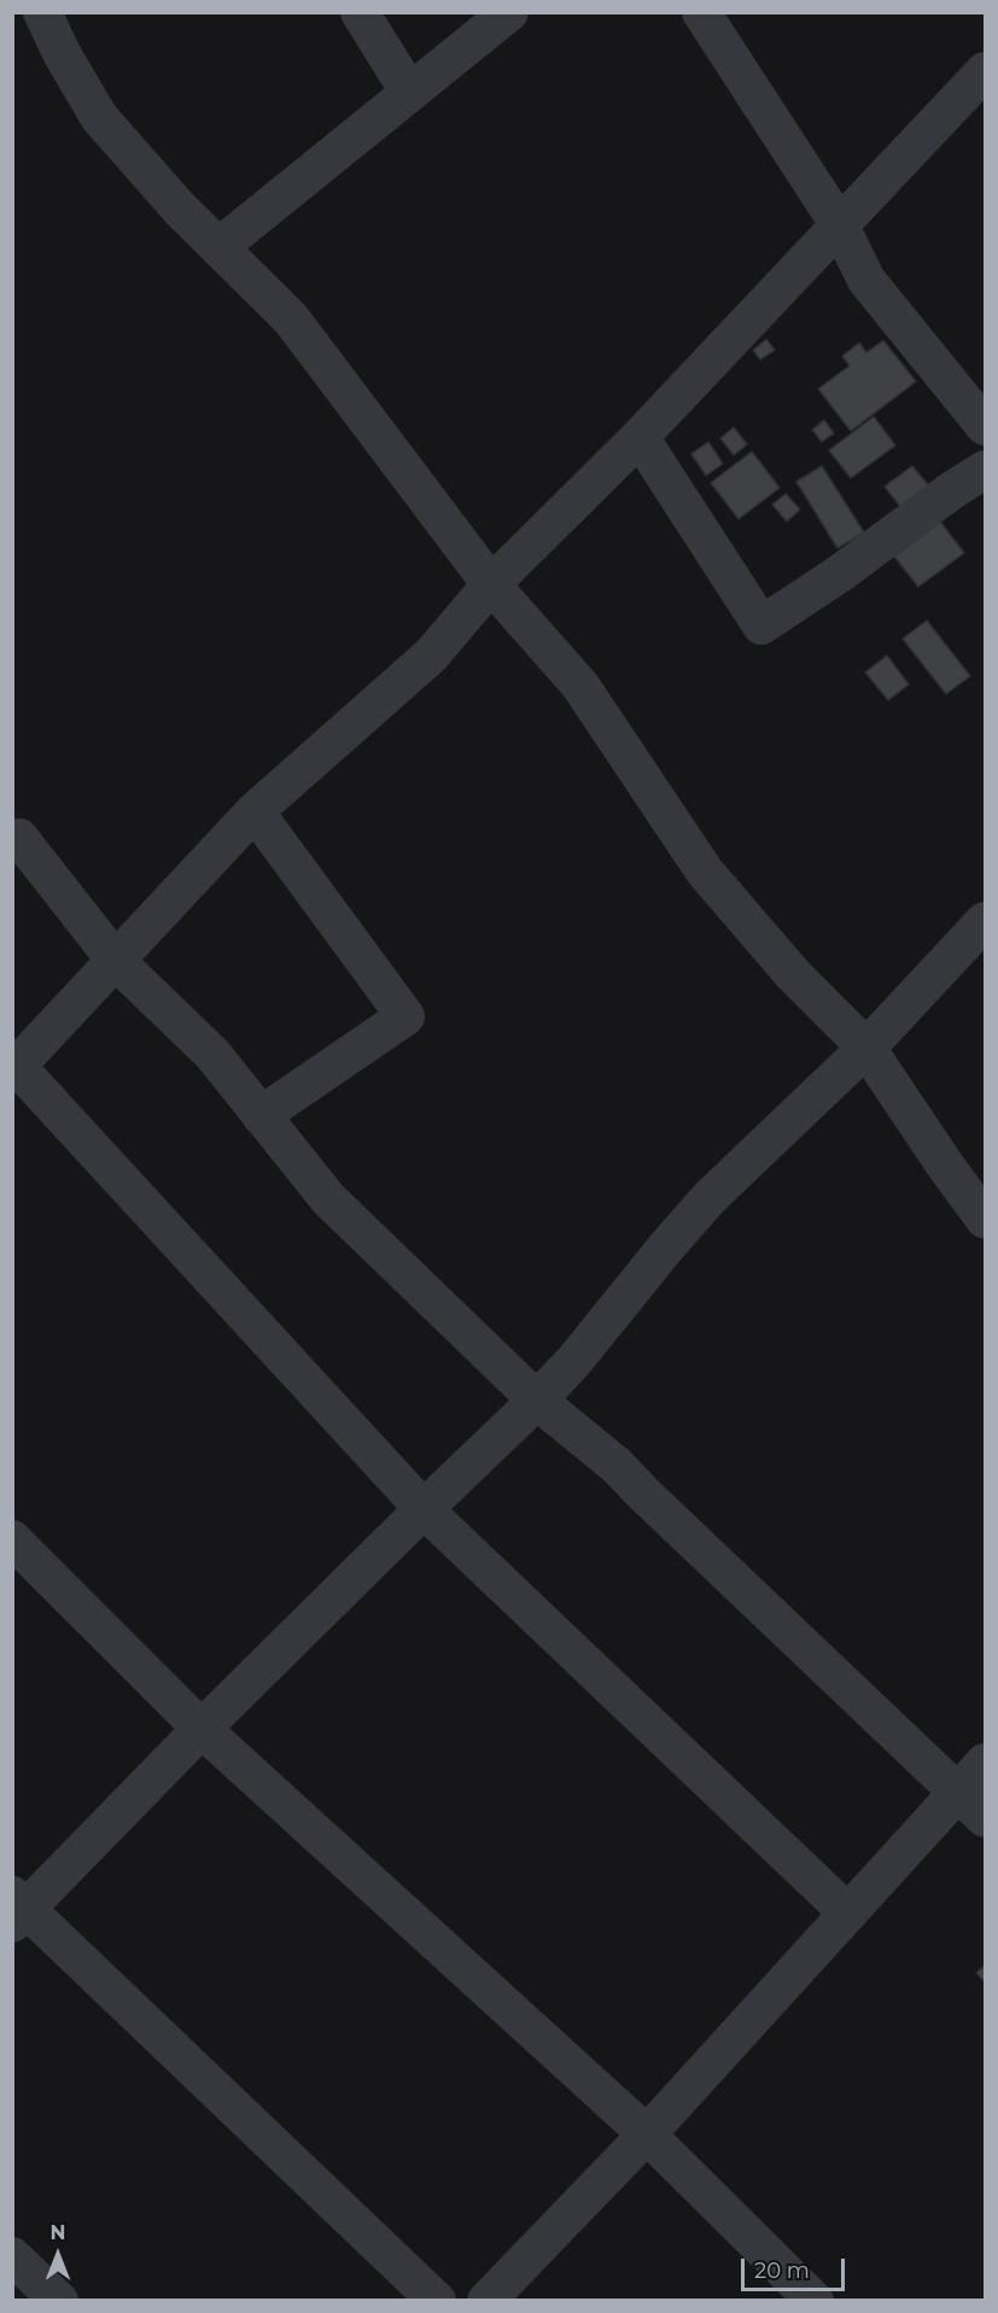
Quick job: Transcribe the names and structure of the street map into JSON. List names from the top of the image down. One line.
{"scale_bar":"20 m","north":"top"}
